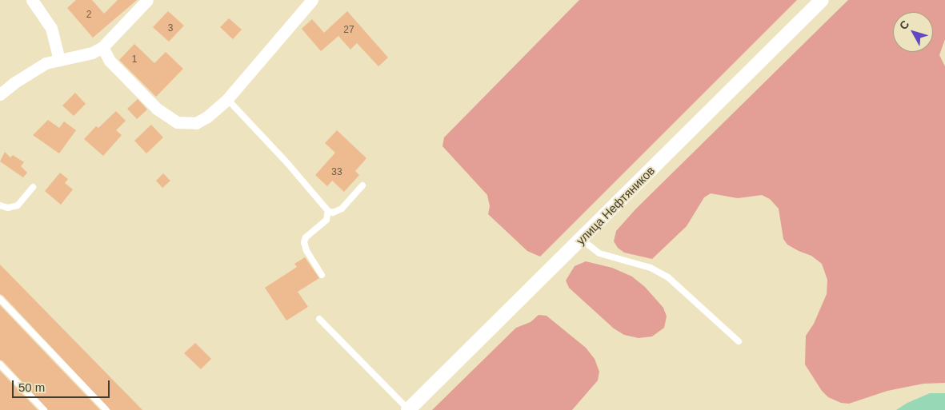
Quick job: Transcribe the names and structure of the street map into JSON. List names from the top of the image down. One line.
{"streets":{"street":["улица Нефтяников"]},"house_numbers":["2","3","27","1","33"],"scale_bar":"50 m","north":"top left"}
